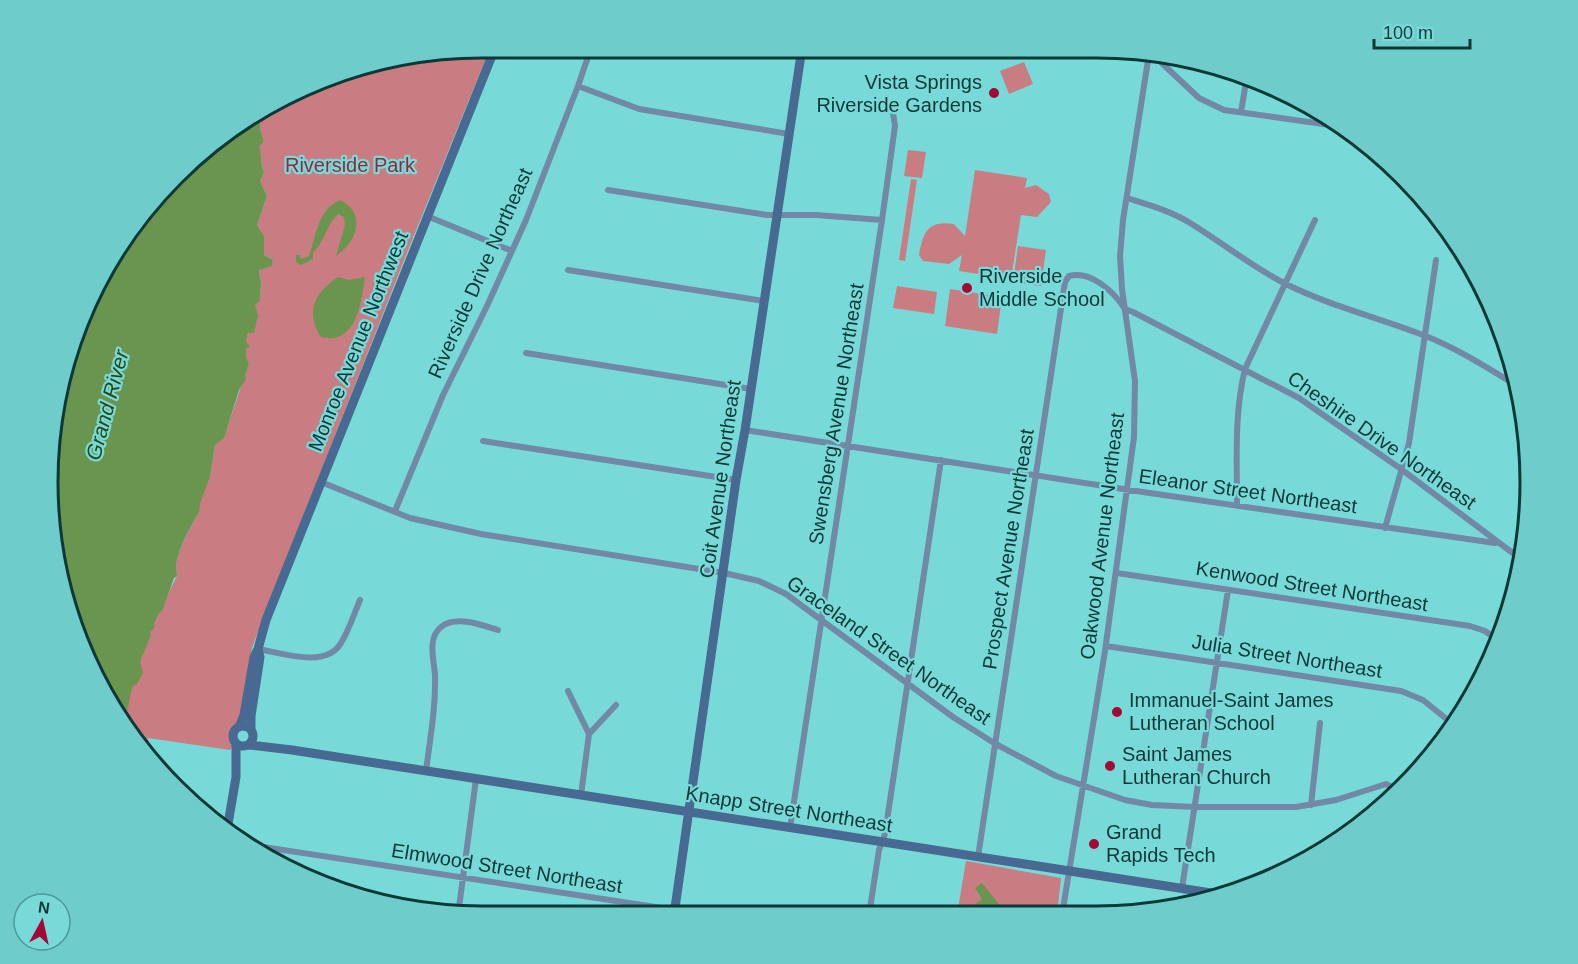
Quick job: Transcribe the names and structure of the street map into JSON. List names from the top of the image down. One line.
{"streets":{"street":["Riverside Drive Northeast","Monroe Avenue Northwest","Swensberg Avenue Northeast","Cheshire Drive Northeast","Coit Avenue Northeast","Eleanor Street Northeast","Oakwood Avenue Northeast","Prospect Avenue Northeast","Kenwood Street Northeast","Graceland Street Northeast","Julia Street Northeast","Knapp Street Northeast","Elmwood Street Northeast"]},"crossings":[["Riverside Drive Northeast","Graceland Street Northeast"],["Monroe Avenue Northwest","Graceland Street Northeast"],["Monroe Avenue Northwest","Knapp Street Northeast"],["Swensberg Avenue Northeast","Eleanor Street Northeast"],["Swensberg Avenue Northeast","Graceland Street Northeast"],["Swensberg Avenue Northeast","Knapp Street Northeast"],["Cheshire Drive Northeast","Eleanor Street Northeast"],["Cheshire Drive Northeast","Oakwood Avenue Northeast"],["Cheshire Drive Northeast","Prospect Avenue Northeast"],["Coit Avenue Northeast","Eleanor Street Northeast"],["Coit Avenue Northeast","Graceland Street Northeast"],["Coit Avenue Northeast","Knapp Street Northeast"],["Eleanor Street Northeast","Oakwood Avenue Northeast"],["Eleanor Street Northeast","Prospect Avenue Northeast"],["Oakwood Avenue Northeast","Kenwood Street Northeast"],["Oakwood Avenue Northeast","Graceland Street Northeast"],["Oakwood Avenue Northeast","Julia Street Northeast"],["Oakwood Avenue Northeast","Knapp Street Northeast"],["Prospect Avenue Northeast","Graceland Street Northeast"],["Prospect Avenue Northeast","Knapp Street Northeast"]],"water":["Grand River"],"parks":["Riverside Park"],"places":["Vista Springs Riverside Gardens","Riverside Middle School","Immanuel-Saint James Lutheran School","Saint James Lutheran Church","Grand Rapids Tech"],"scale_bar":"100 m","north":"top"}
